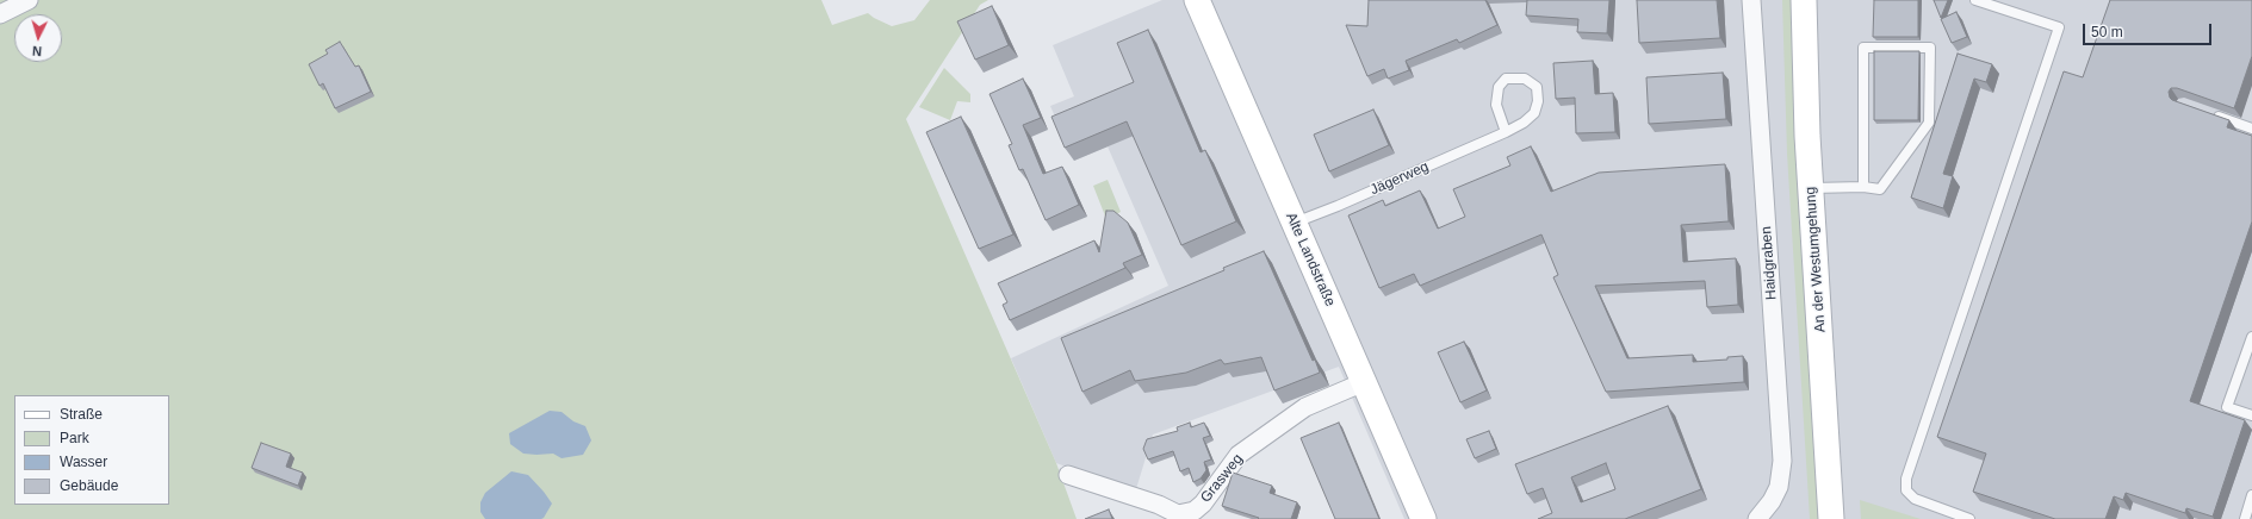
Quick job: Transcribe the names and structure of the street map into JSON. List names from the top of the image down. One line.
{"streets":{"main road":["Alte Landstraße","An der Westumgehung"],"street":["Haidgraben","Grasweg"],"lane":["Jägerweg"]},"crossings":[["Jägerweg","Alte Landstraße"],["Alte Landstraße","Grasweg"]],"legend":["Straße","Park","Wasser","Gebäude"],"scale_bar":"50 m","north":"bottom"}
